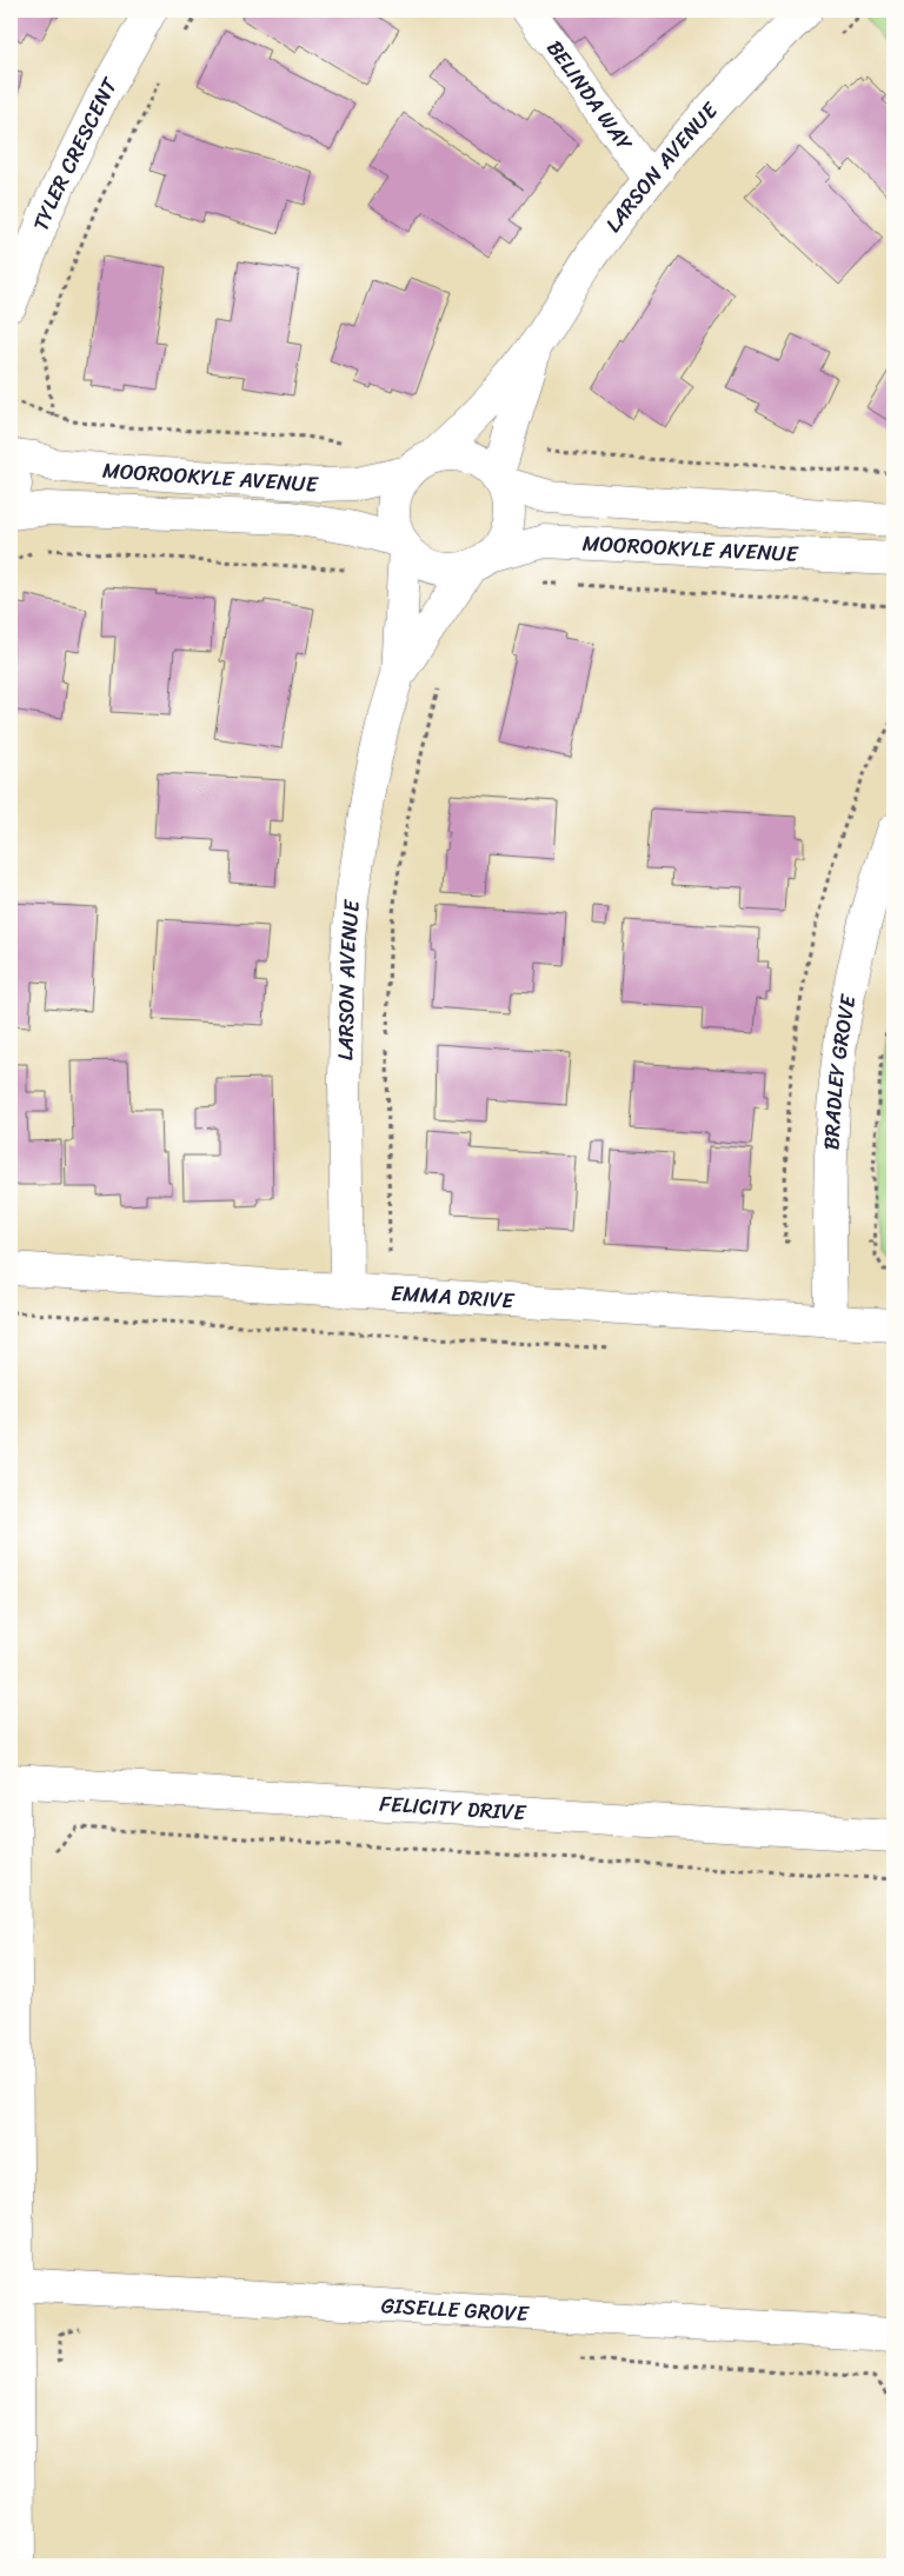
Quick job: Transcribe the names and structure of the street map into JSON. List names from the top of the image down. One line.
{"streets":{"street":["BELINDA WAY","TYLER CRESCENT","LARSON AVENUE","MOOROOKYLE AVENUE","BRADLEY GROVE","EMMA DRIVE","FELICITY DRIVE","GISELLE GROVE"]},"crossings":[["BELINDA WAY","LARSON AVENUE"],["LARSON AVENUE","MOOROOKYLE AVENUE"],["LARSON AVENUE","EMMA DRIVE"],["BRADLEY GROVE","EMMA DRIVE"]]}
